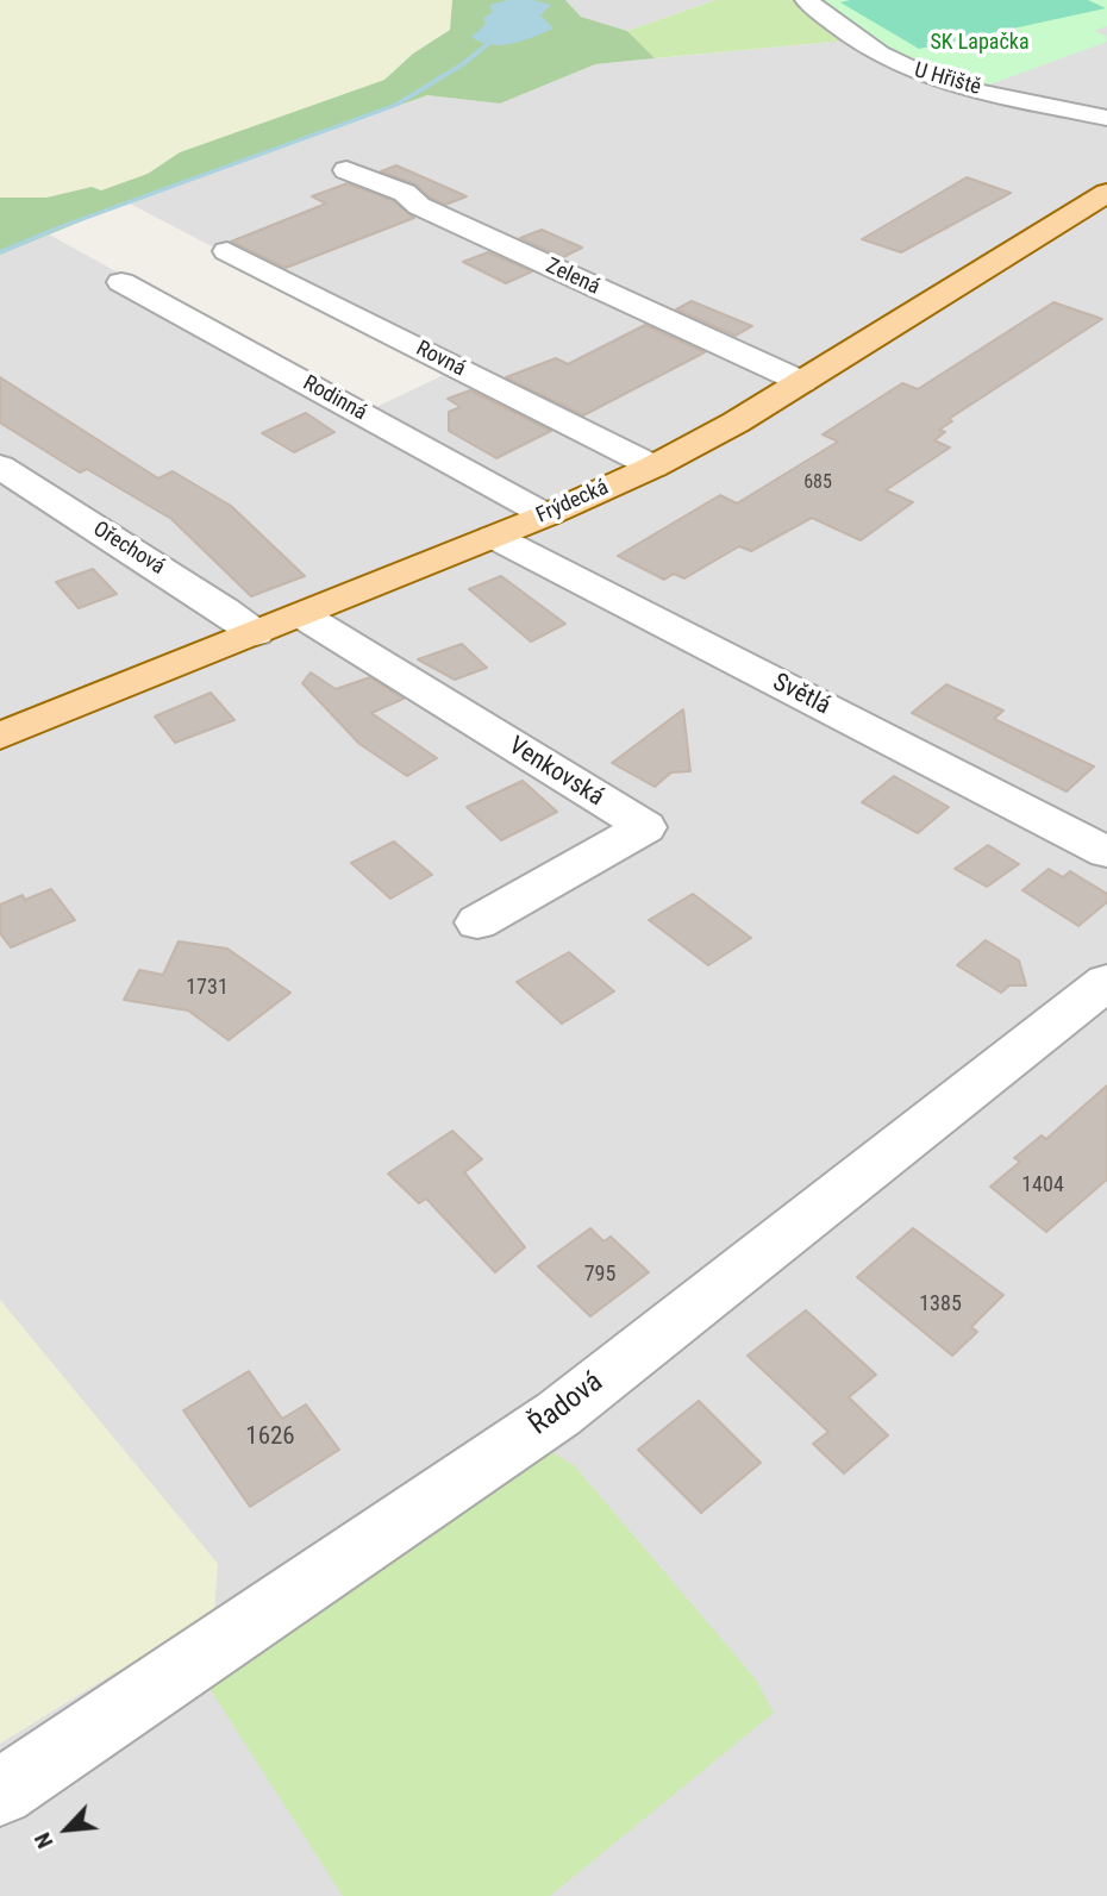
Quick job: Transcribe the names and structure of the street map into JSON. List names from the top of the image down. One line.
{"streets":{"main road":["Frýdecká"],"street":["U Hřiště","Zelená","Rovná","Rodinná","Ořechová","Světlá","Venkovská","Řadová"]},"crossings":[["Zelená","Frýdecká"],["Rovná","Frýdecká"],["Rodinná","Frýdecká"],["Frýdecká","Ořechová"],["Frýdecká","Světlá"],["Frýdecká","Venkovská"]],"parks":["SK Lapačka"],"house_numbers":["685","1731","1404","795","1385","1626"],"north":"bottom left"}
